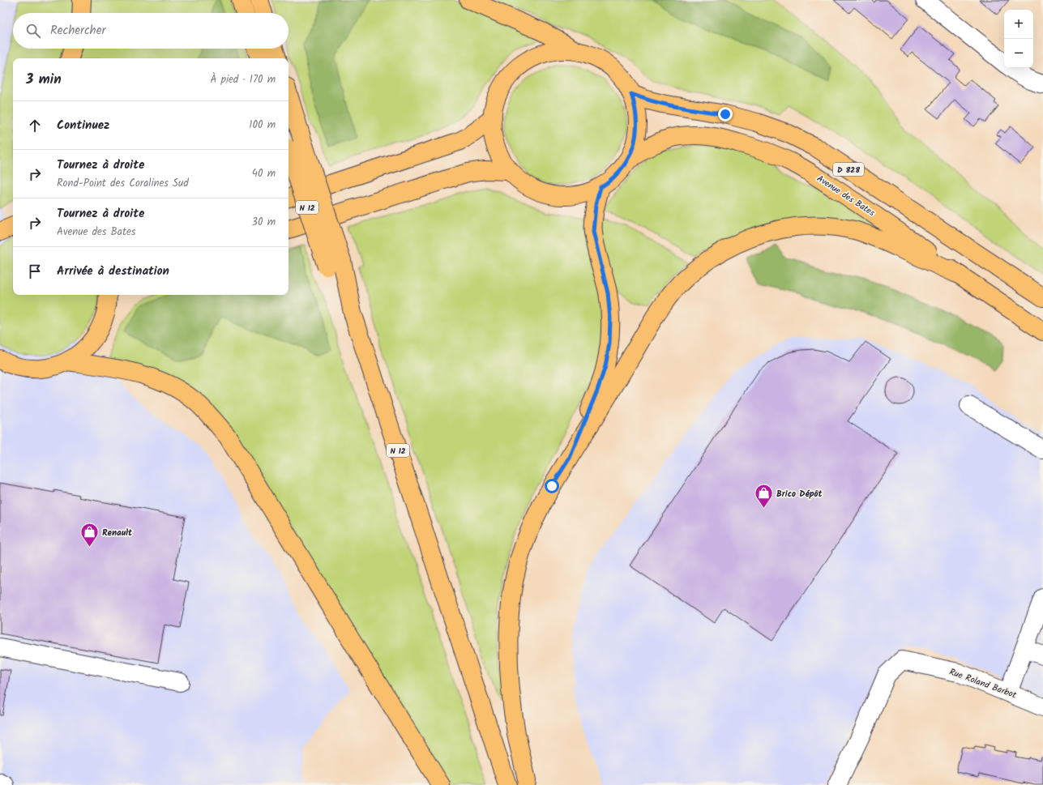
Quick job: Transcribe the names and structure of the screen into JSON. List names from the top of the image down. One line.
{"streets":{"main road":["D 828","Avenue des Bates","N 12"],"street":["Rue Roland Barbot"]},"places":{"shop":["Brico Dépôt","Renault"]},"page":{"map_buttons":["+","−"],"search":"Rechercher","heading":["3 min","À pied · 170 m"],"list":[["Continuez","100 m"],["Tournez à droite","Rond-Point des Coralines Sud","40 m"],["Tournez à droite","Avenue des Bates","30 m"],"Arrivée à destination"]}}
